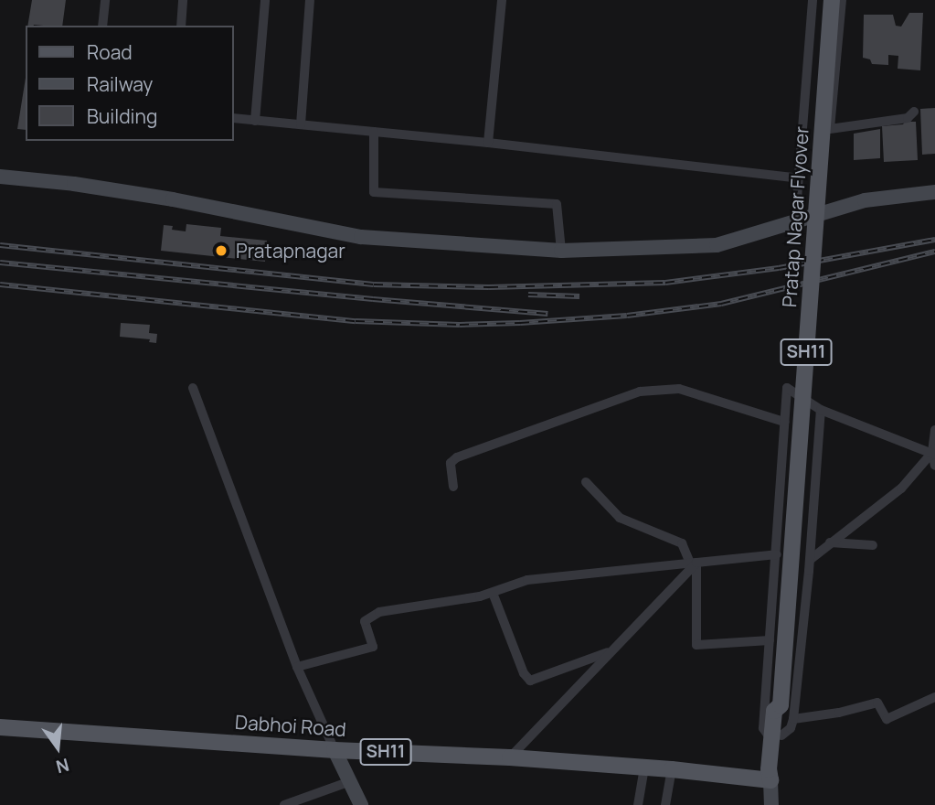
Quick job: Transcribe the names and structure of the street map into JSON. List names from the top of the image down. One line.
{"streets":{"main road":["Pratap Nagar Flyover","SH11","Dabhoi Road"]},"crossings":[["Pratap Nagar Flyover","Dabhoi Road"]],"places":["Pratapnagar"],"legend":["Road","Railway","Building"],"north":"bottom"}
